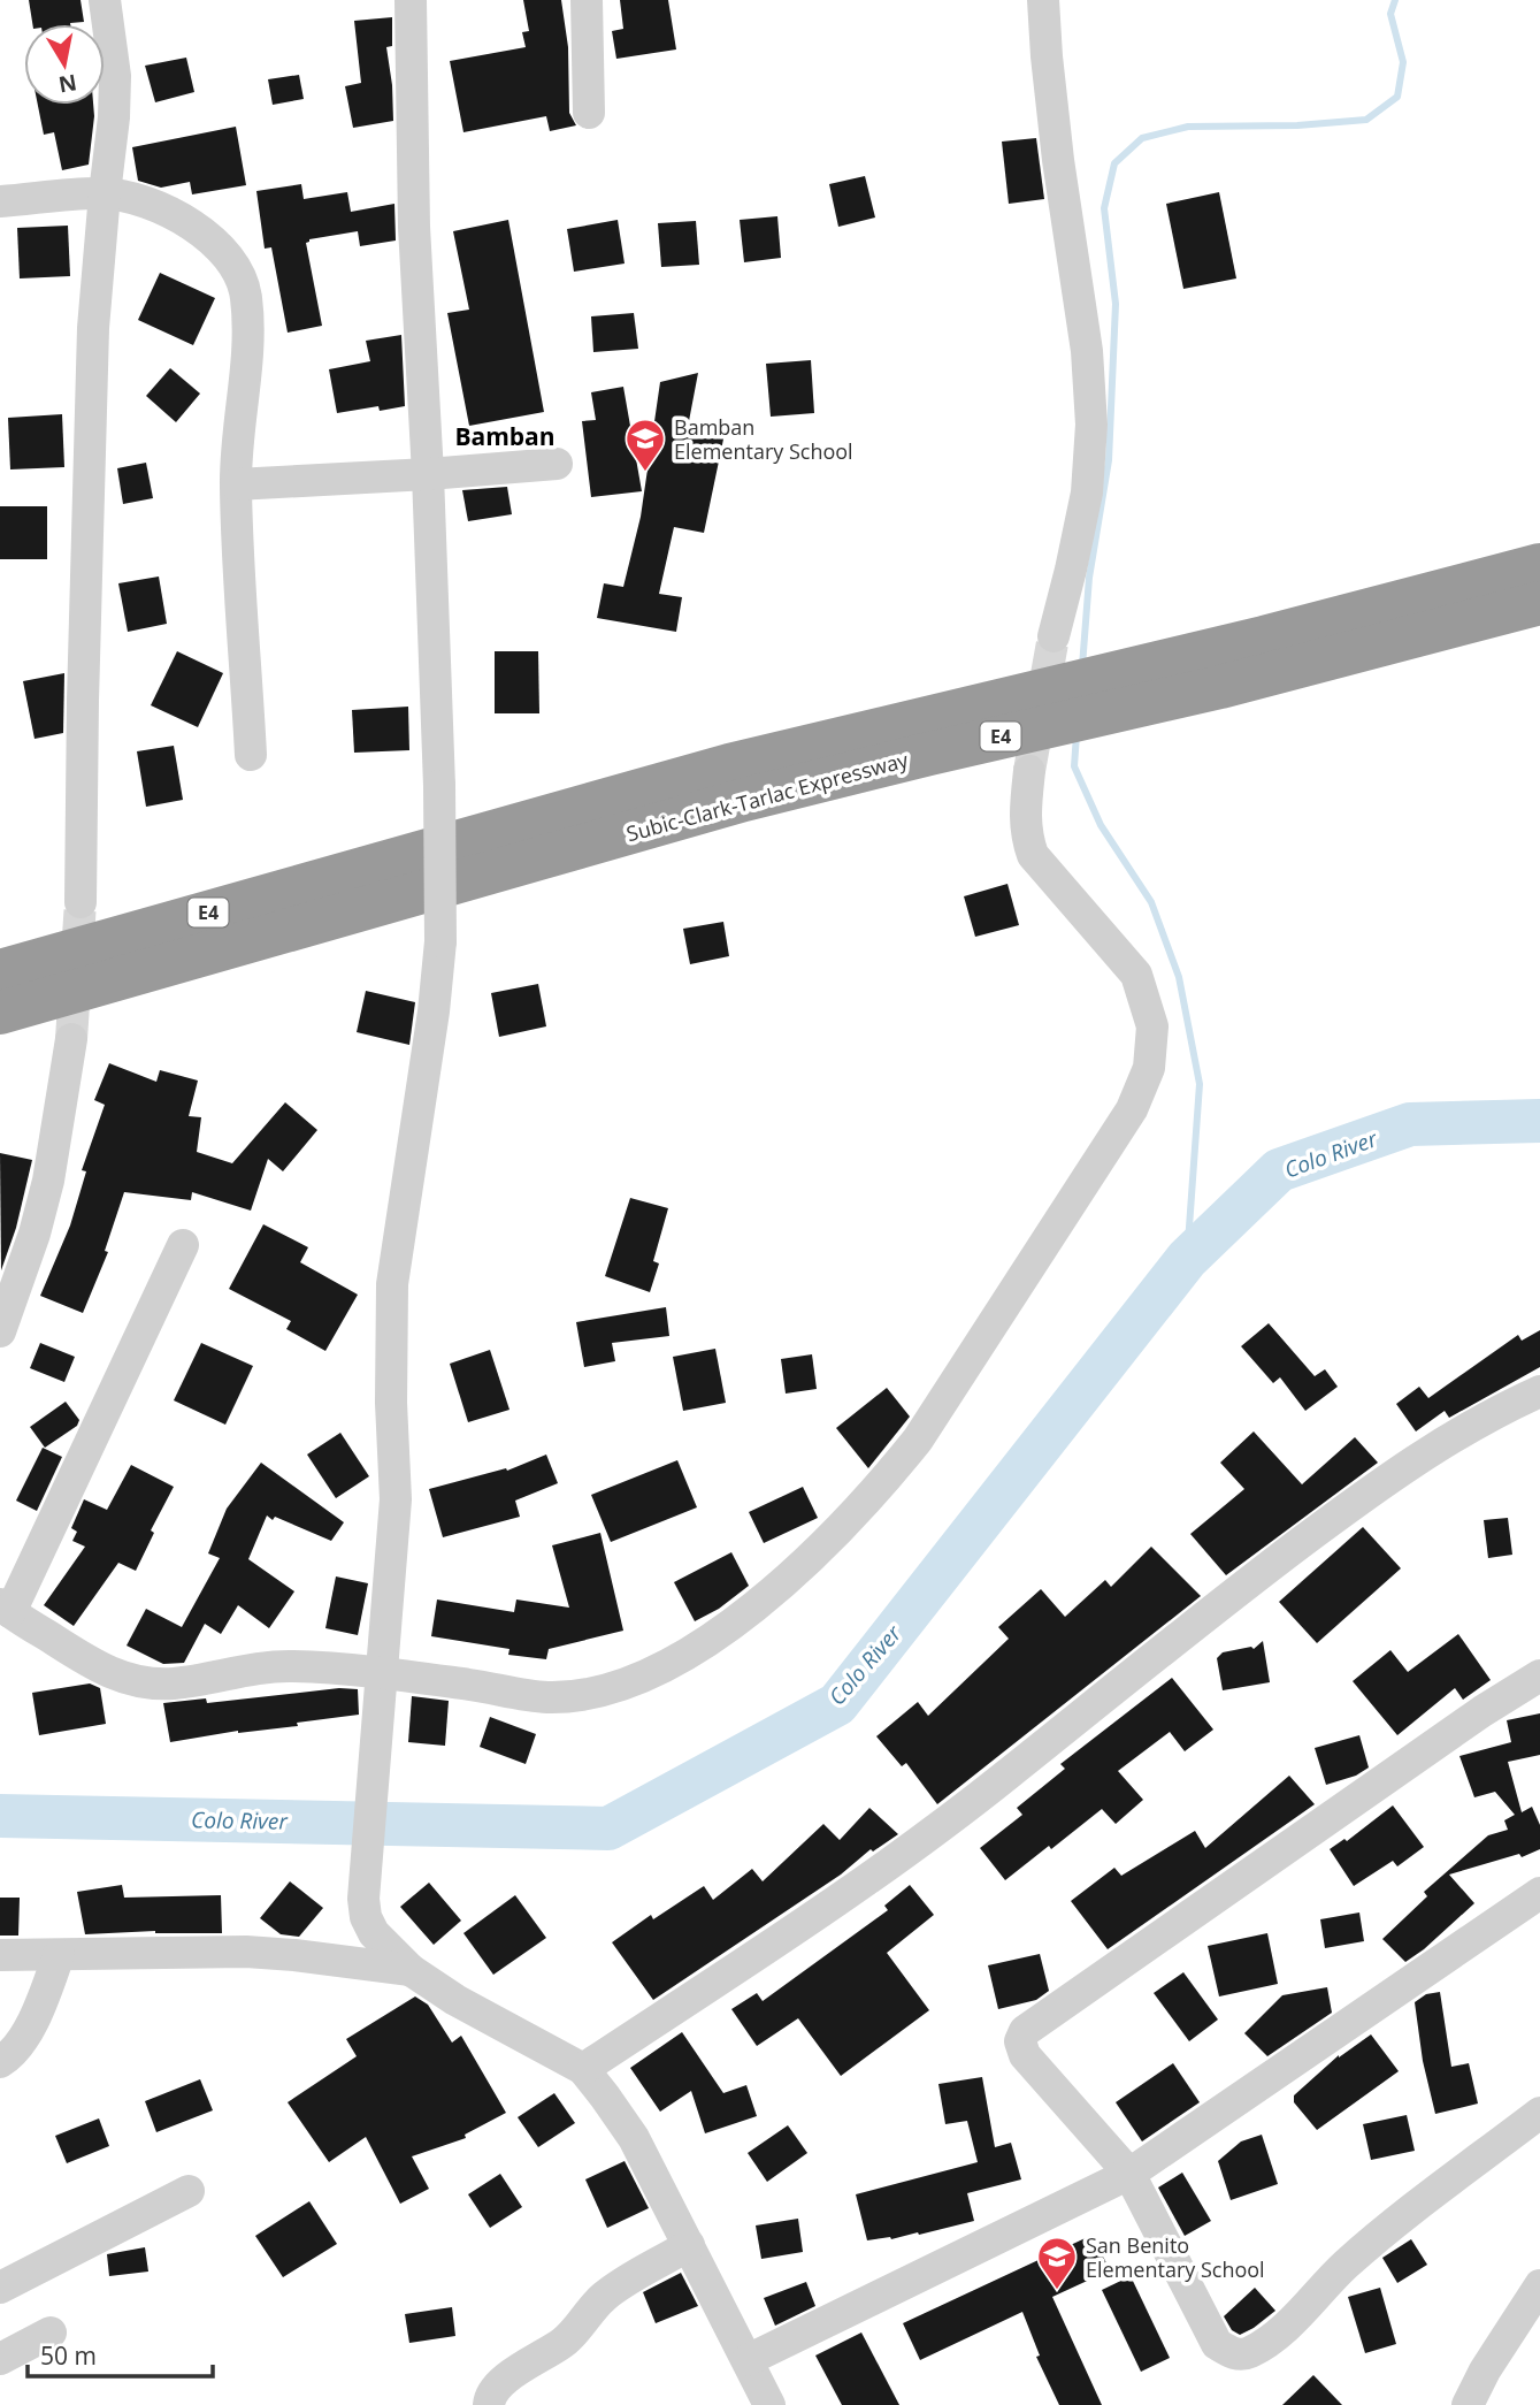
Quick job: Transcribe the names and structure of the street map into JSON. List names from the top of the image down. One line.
{"streets":{"highway":["E4","Subic-Clark-Tarlac Expressway"]},"districts":["Bamban"],"water":["Colo River"],"places":{"school or university":["Bamban Elementary School","San Benito Elementary School"]},"scale_bar":"50 m","north":"bottom"}
